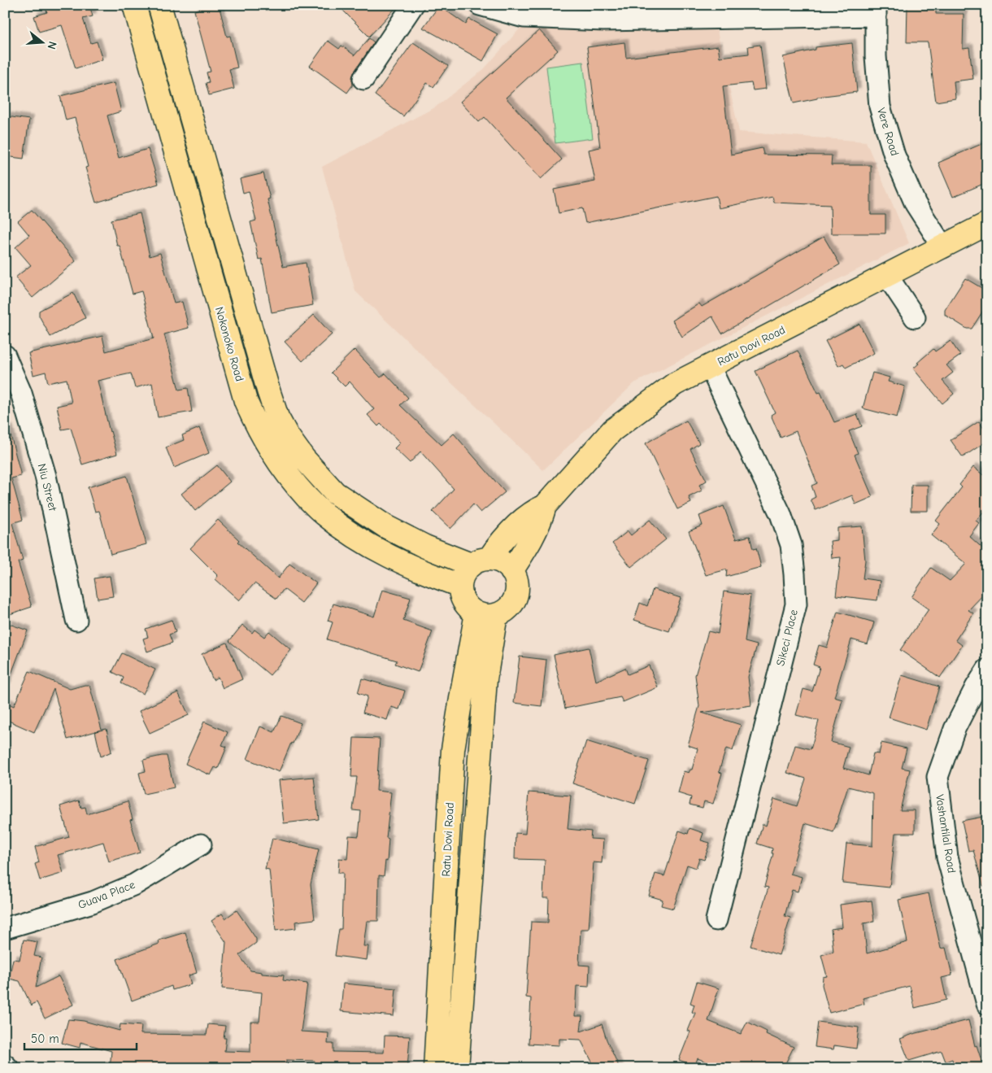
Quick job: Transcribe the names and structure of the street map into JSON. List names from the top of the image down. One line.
{"streets":{"main road":["Nokonoko Road","Ratu Dovi Road"],"street":["Vere Road","Niu Street","Sikeci Place","Vashantilal Road","Guava Place"]},"crossings":[["Vere Road","Ratu Dovi Road"],["Nokonoko Road","Ratu Dovi Road"],["Ratu Dovi Road","Sikeci Place"]],"scale_bar":"50 m","north":"right"}
